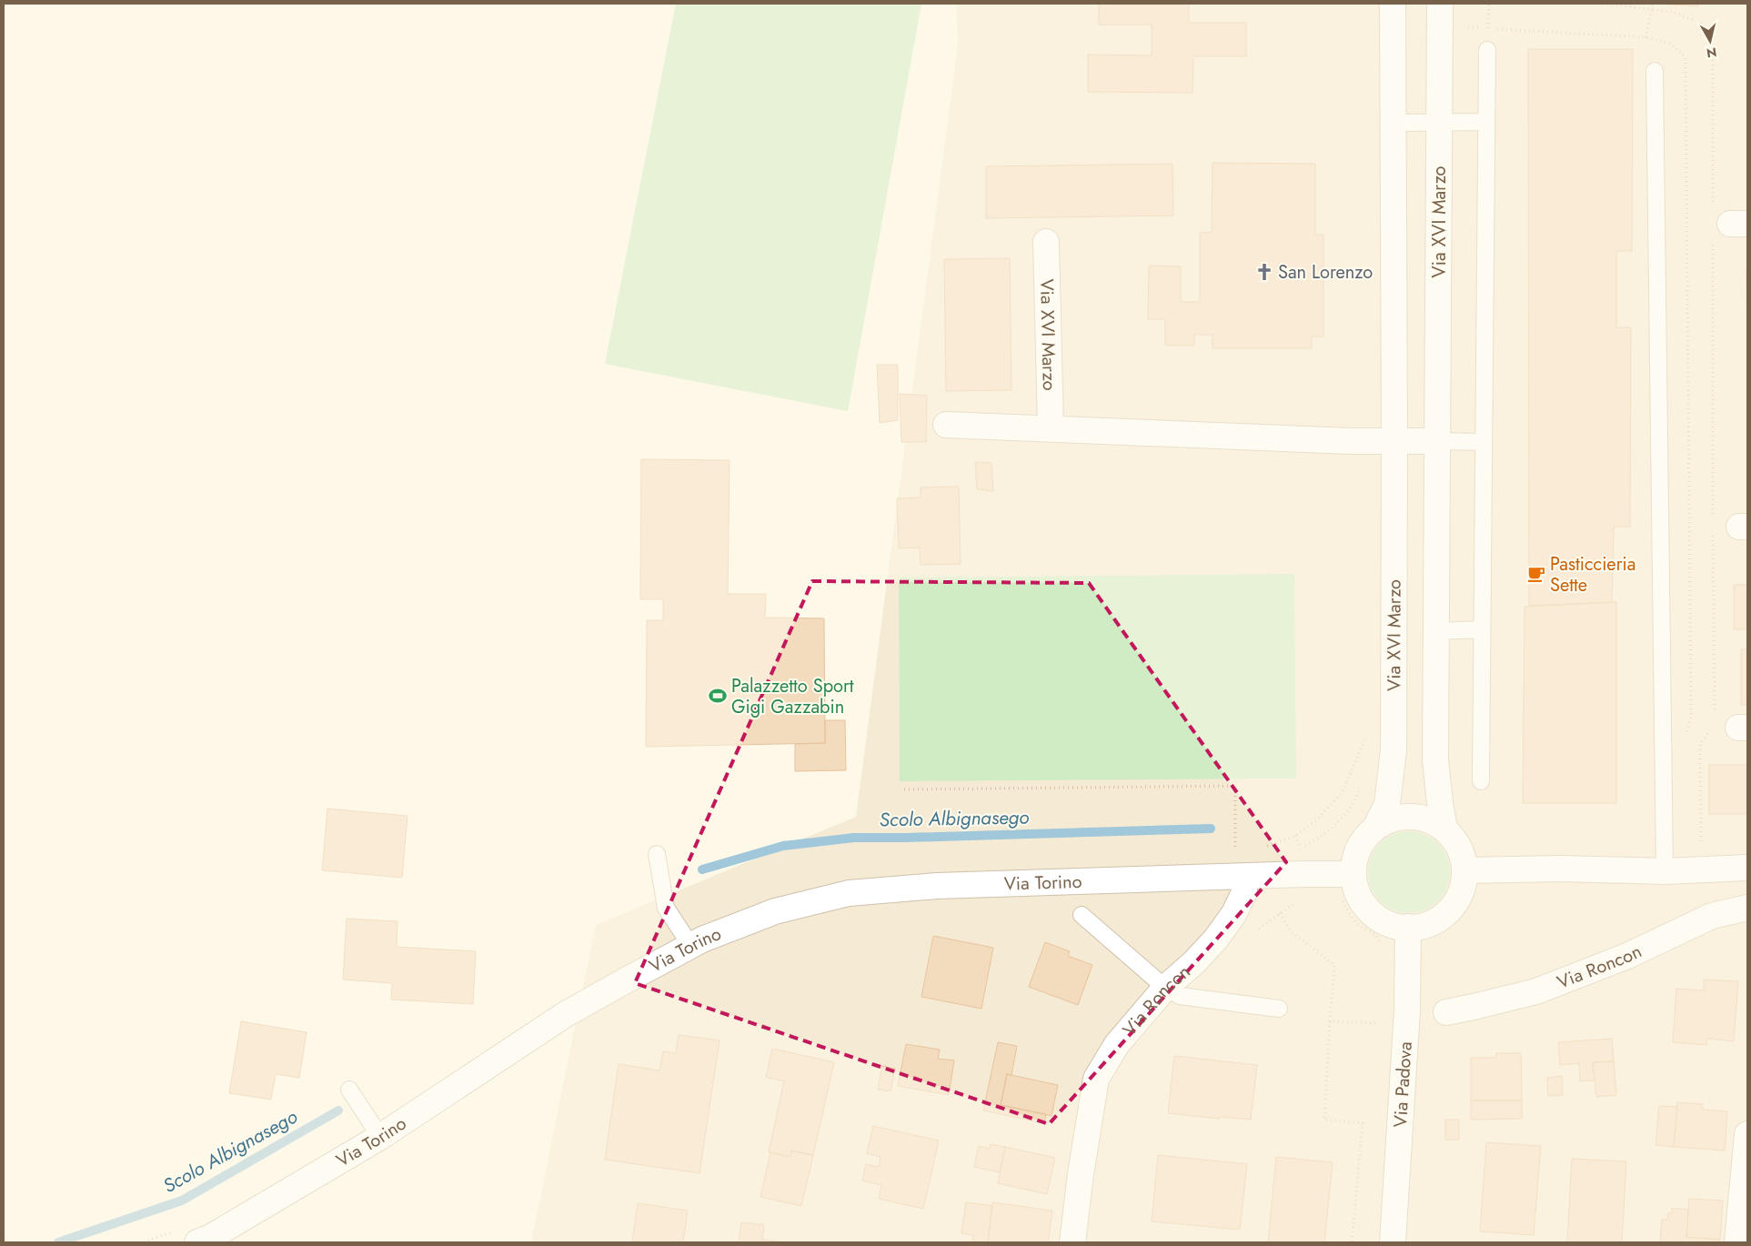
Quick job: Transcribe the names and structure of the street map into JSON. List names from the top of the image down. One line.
{"streets":{"street":["Via XVI Marzo","Via Torino","Via Roncon","Via Padova"]},"crossings":[["Via XVI Marzo","Via Padova"],["Via Torino","Via Roncon"]],"water":["Scolo Albignasego"],"places":{"church":["San Lorenzo"],"cafe":["Pasticcieria Sette"],"sports":["Palazzetto Sport Gigi Gazzabin"]},"north":"bottom"}
